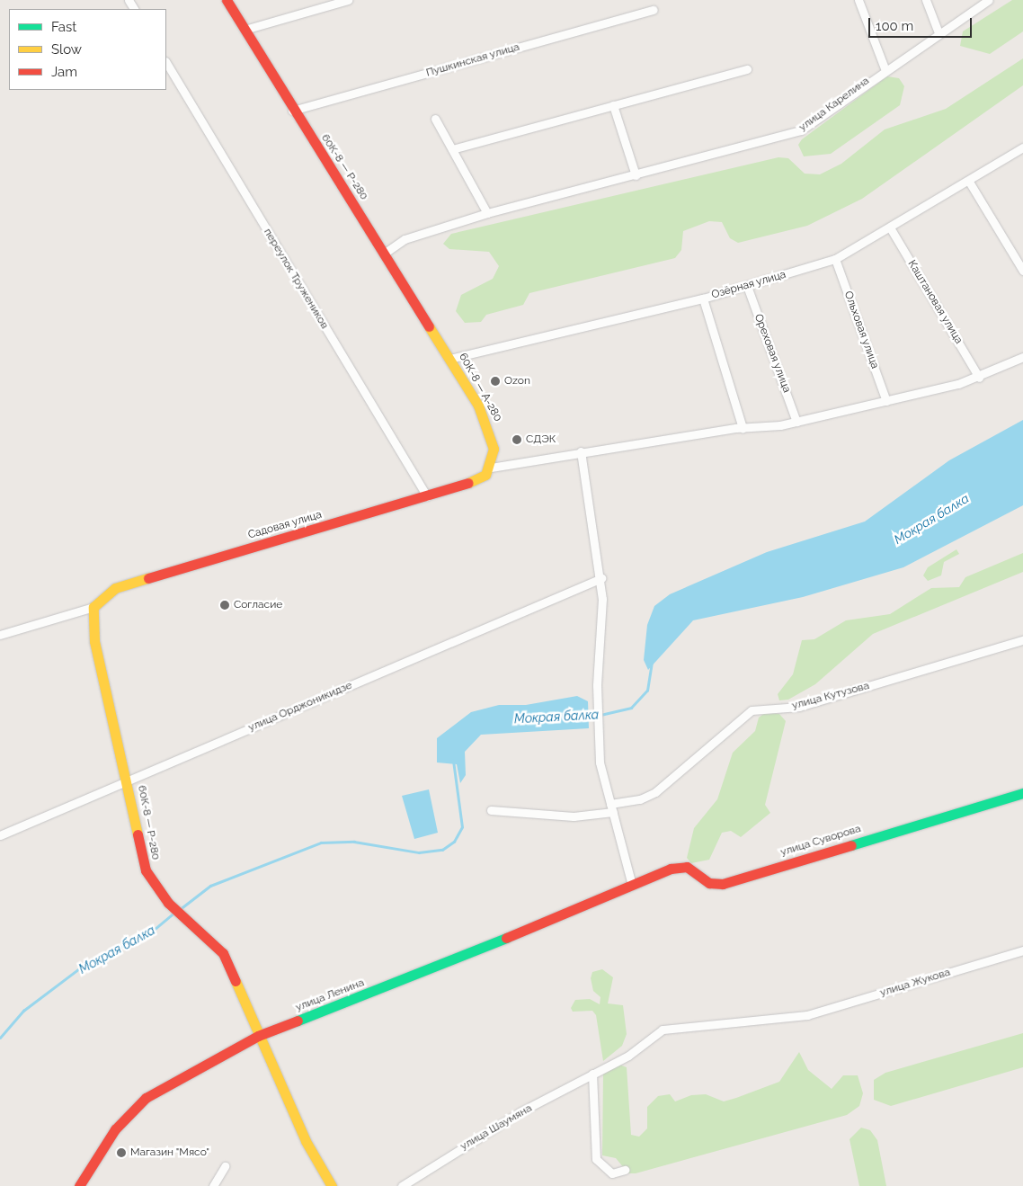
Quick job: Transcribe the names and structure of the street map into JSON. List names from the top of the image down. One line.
{"streets":{"street":["Пушкинская улица","улица Карелина","60К-8 — Р-280","переулок Тружеников","Озёрная улица","Каштановая улица","Ольховая улица","Ореховая улица","60К-8 — А-280","Садовая улица","улица Кутузова","улица Орджоникидзе","улица Суворова","улица Жукова","улица Ленина","улица Шаумяна"]},"crossings":[["Пушкинская улица","60К-8 — Р-280"],["улица Карелина","60К-8 — Р-280"],["60К-8 — Р-280","60К-8 — А-280"],["60К-8 — Р-280","Садовая улица"],["60К-8 — Р-280","улица Орджоникидзе"],["60К-8 — Р-280","улица Ленина"],["переулок Тружеников","Садовая улица"],["Озёрная улица","Каштановая улица"],["Озёрная улица","Ольховая улица"],["Озёрная улица","Ореховая улица"],["Озёрная улица","60К-8 — А-280"],["Каштановая улица","Садовая улица"],["Ольховая улица","Садовая улица"],["Ореховая улица","Садовая улица"],["60К-8 — А-280","Садовая улица"],["улица Суворова","улица Ленина"],["улица Жукова","улица Шаумяна"]],"water":["Мокрая балка"],"places":["Ozon","СДЭК","Согласие","Магазин \"Мясо\""],"legend":["Fast","Slow","Jam"],"scale_bar":"100 m"}
